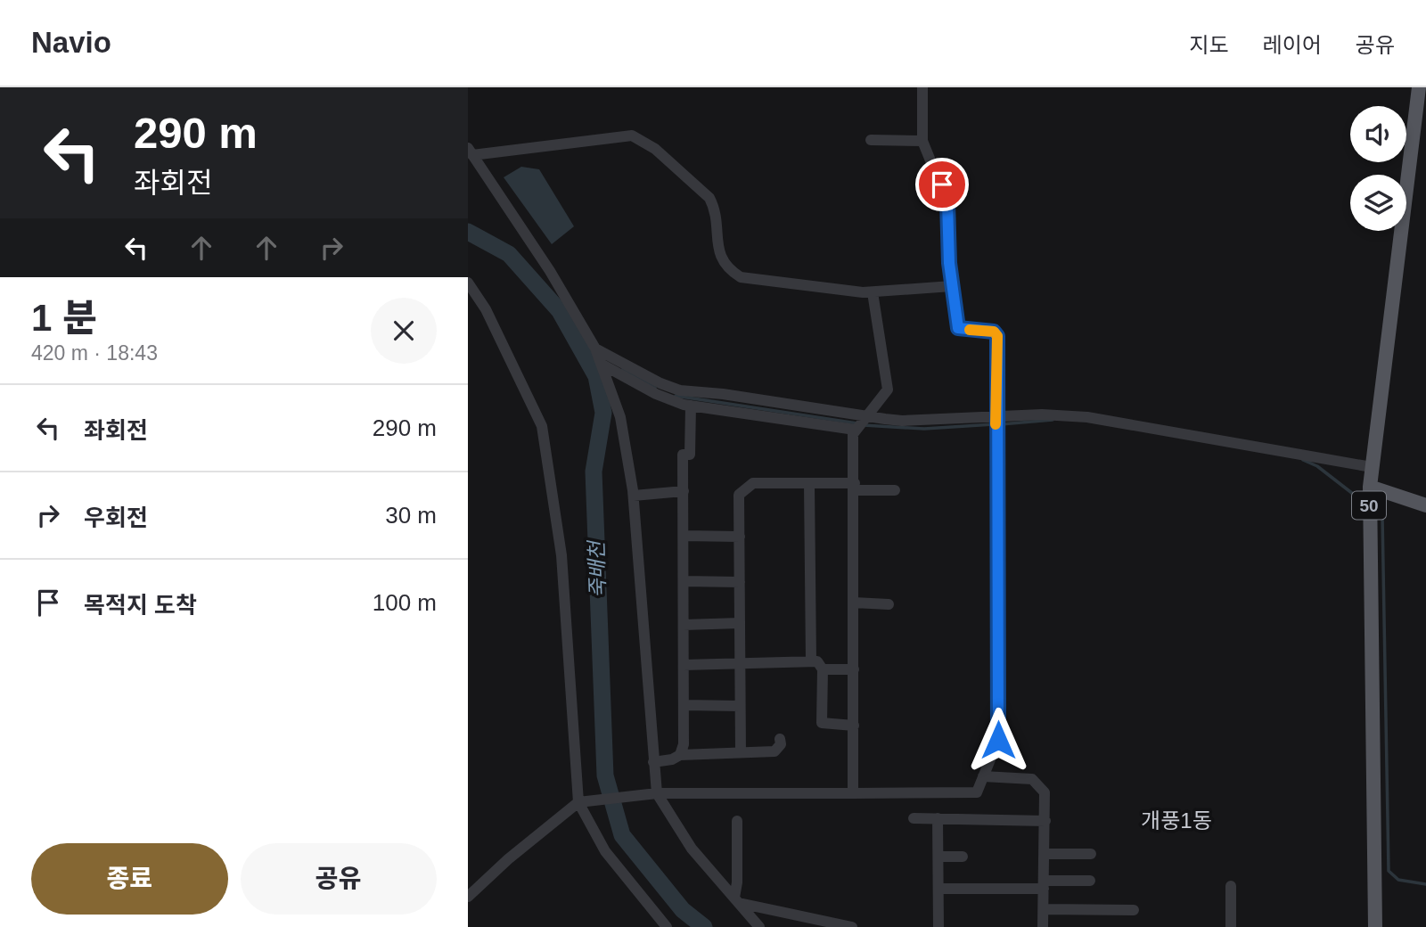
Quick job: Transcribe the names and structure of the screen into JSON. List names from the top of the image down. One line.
{"streets":{"main road":["50"]},"districts":["개풍1동"],"water":["죽배천"],"page":{"header":"Navio","nav":["지도","레이어","공유"],"turn":["290 m","좌회전"],"heading":["1 분","420 m · 18:43"],"list":[{"name":"좌회전","value":"290 m"},{"name":"우회전","value":"30 m"},{"name":"목적지 도착","value":"100 m"}],"buttons":["종료","공유"]}}
